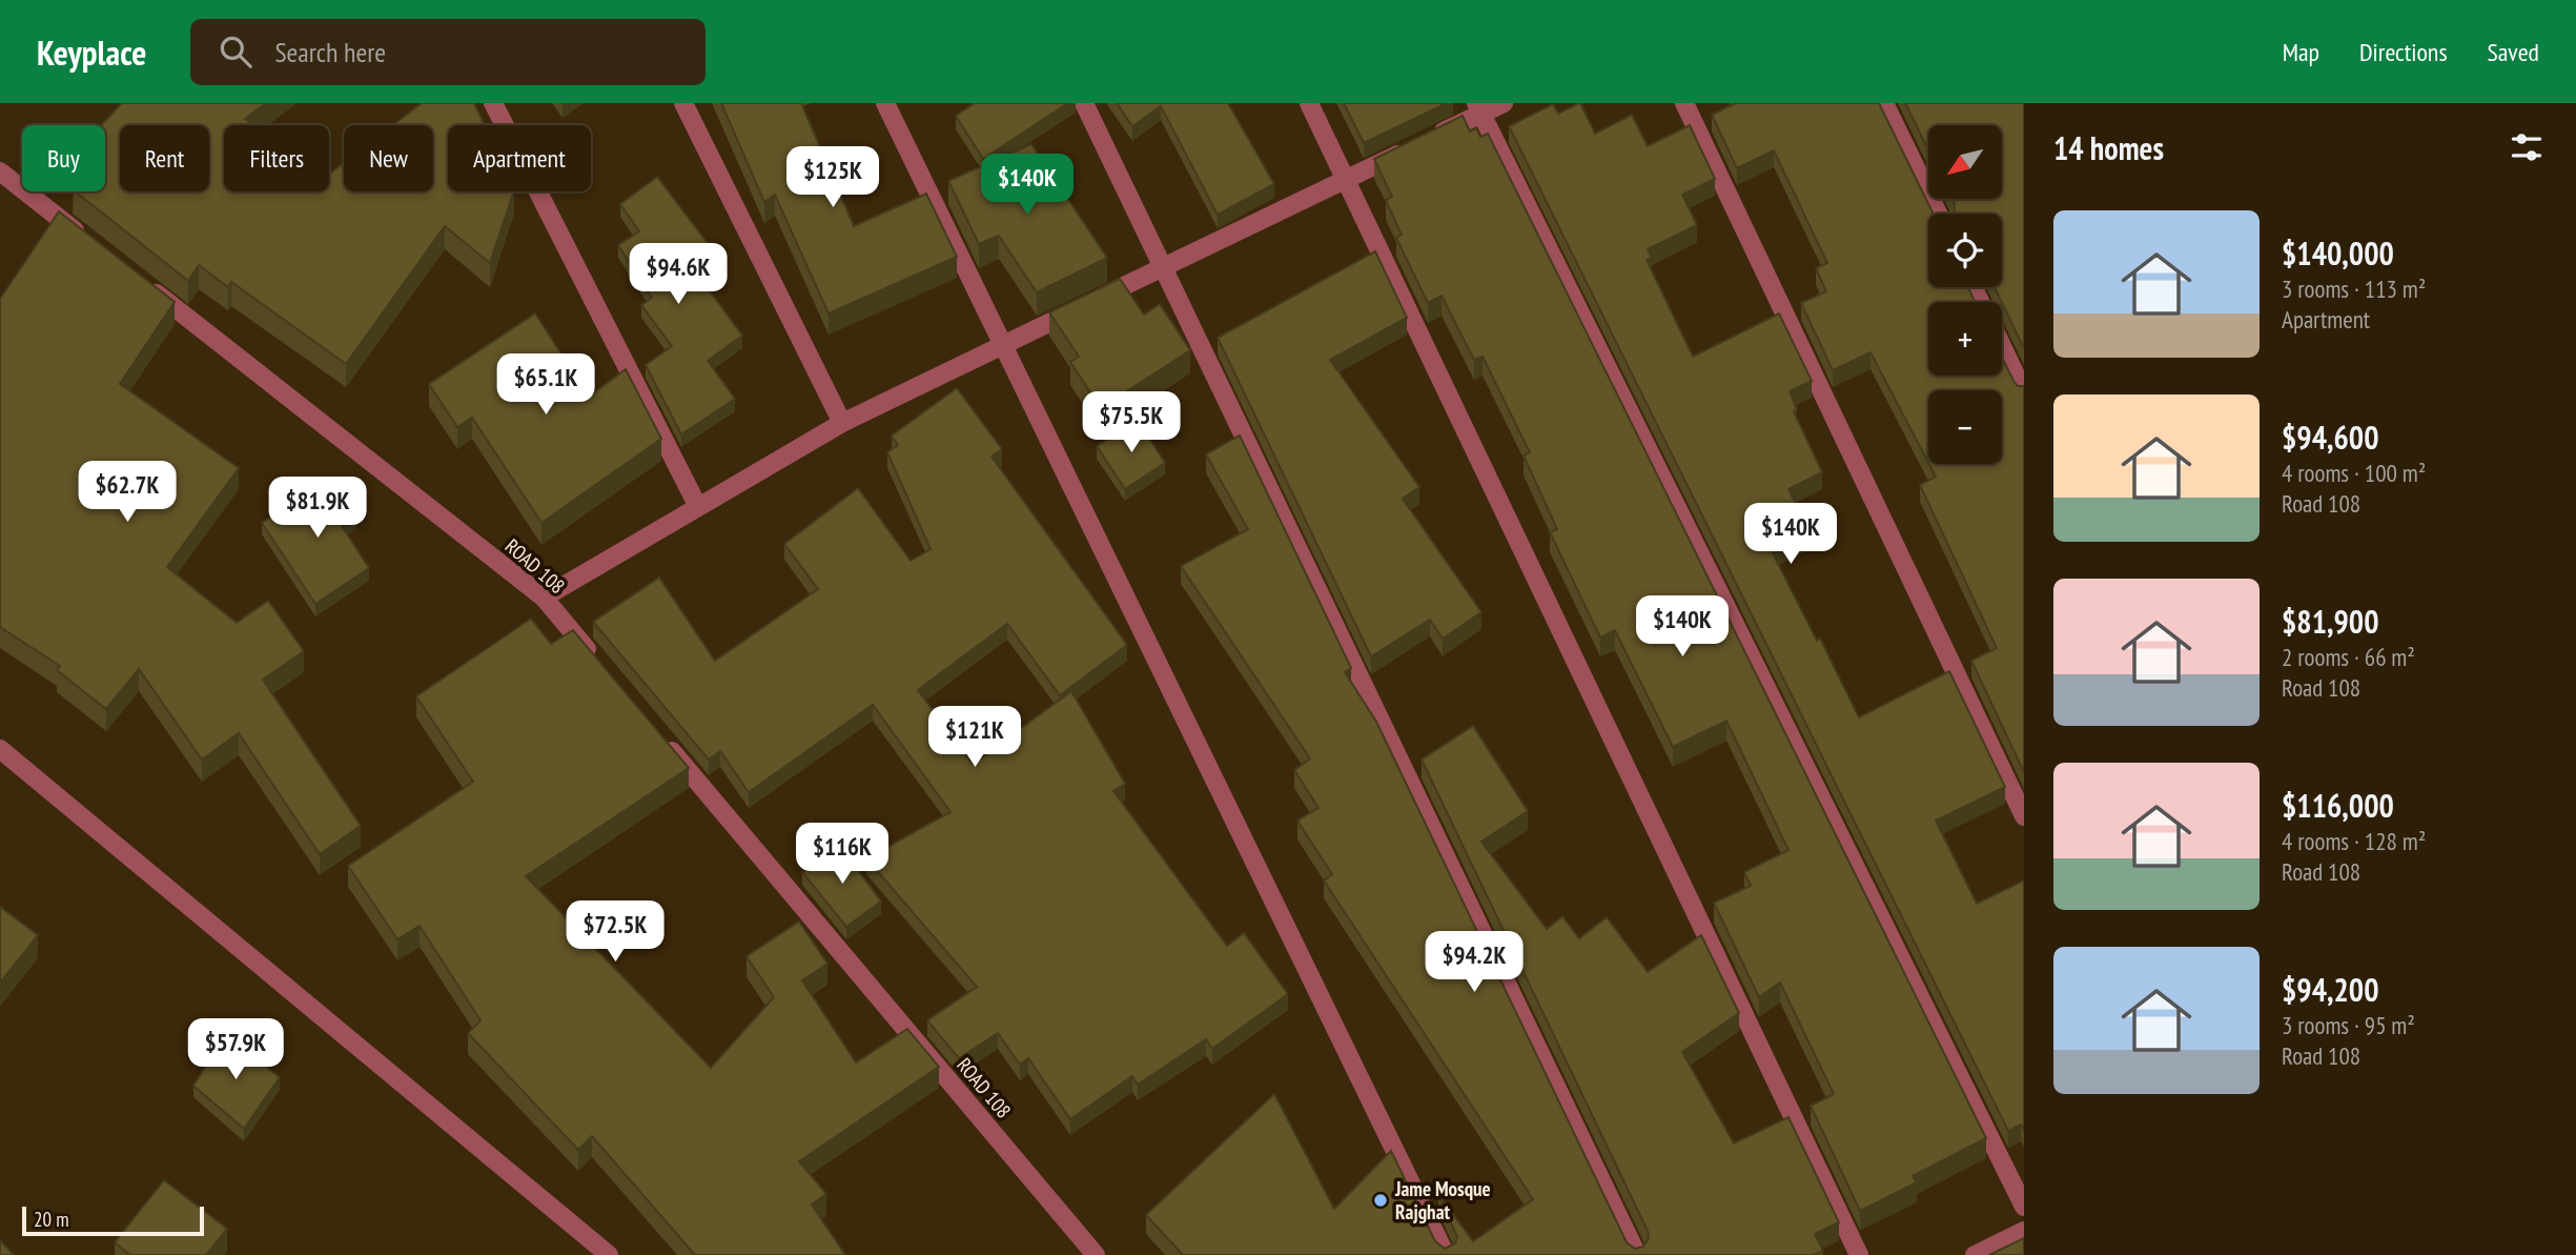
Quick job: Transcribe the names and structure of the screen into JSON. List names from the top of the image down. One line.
{"streets":{"street":["ROAD 108"]},"places":["Jame Mosque Rajghat"],"scale_bar":"20 m","north":"bottom left","page":{"header":"Keyplace","search":"Search here","nav":["Map","Directions","Saved"],"heading":"14 homes","map_buttons":["+","−"],"chip":["Buy","Rent","Filters","New","Apartment"],"price":["$125K","$140K","$94.6K","$65.1K","$75.5K","$62.7K","$81.9K","$140K","$140K","$121K","$116K","$72.5K","$94.2K","$57.9K"],"list":[{"name":"$140,000","note":"3 rooms · 113 m² · Apartment"},{"name":"$94,600","note":"4 rooms · 100 m² · Road 108"},{"name":"$81,900","note":"2 rooms · 66 m² · Road 108"},{"name":"$116,000","note":"4 rooms · 128 m² · Road 108"},{"name":"$94,200","note":"3 rooms · 95 m² · Road 108"}],"scale":"20 m"}}
